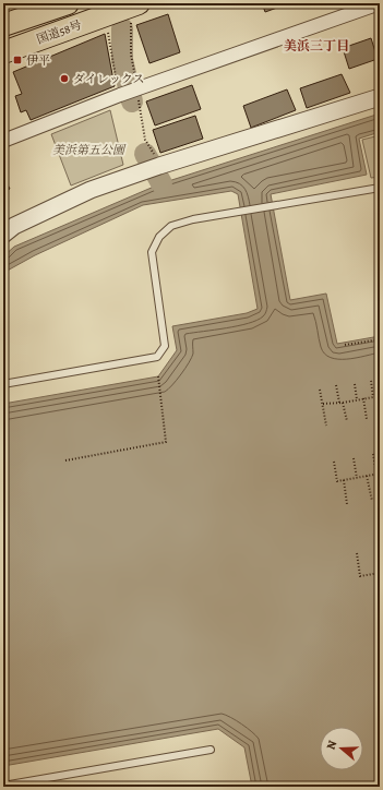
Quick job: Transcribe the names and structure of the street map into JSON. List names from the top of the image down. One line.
{"streets":{"highway":["国道58号"]},"districts":["美浜三丁目"],"parks":["美浜第五公園"],"places":{"transit":["伊平"],"other":["ダイレックス"]},"north":"left"}
